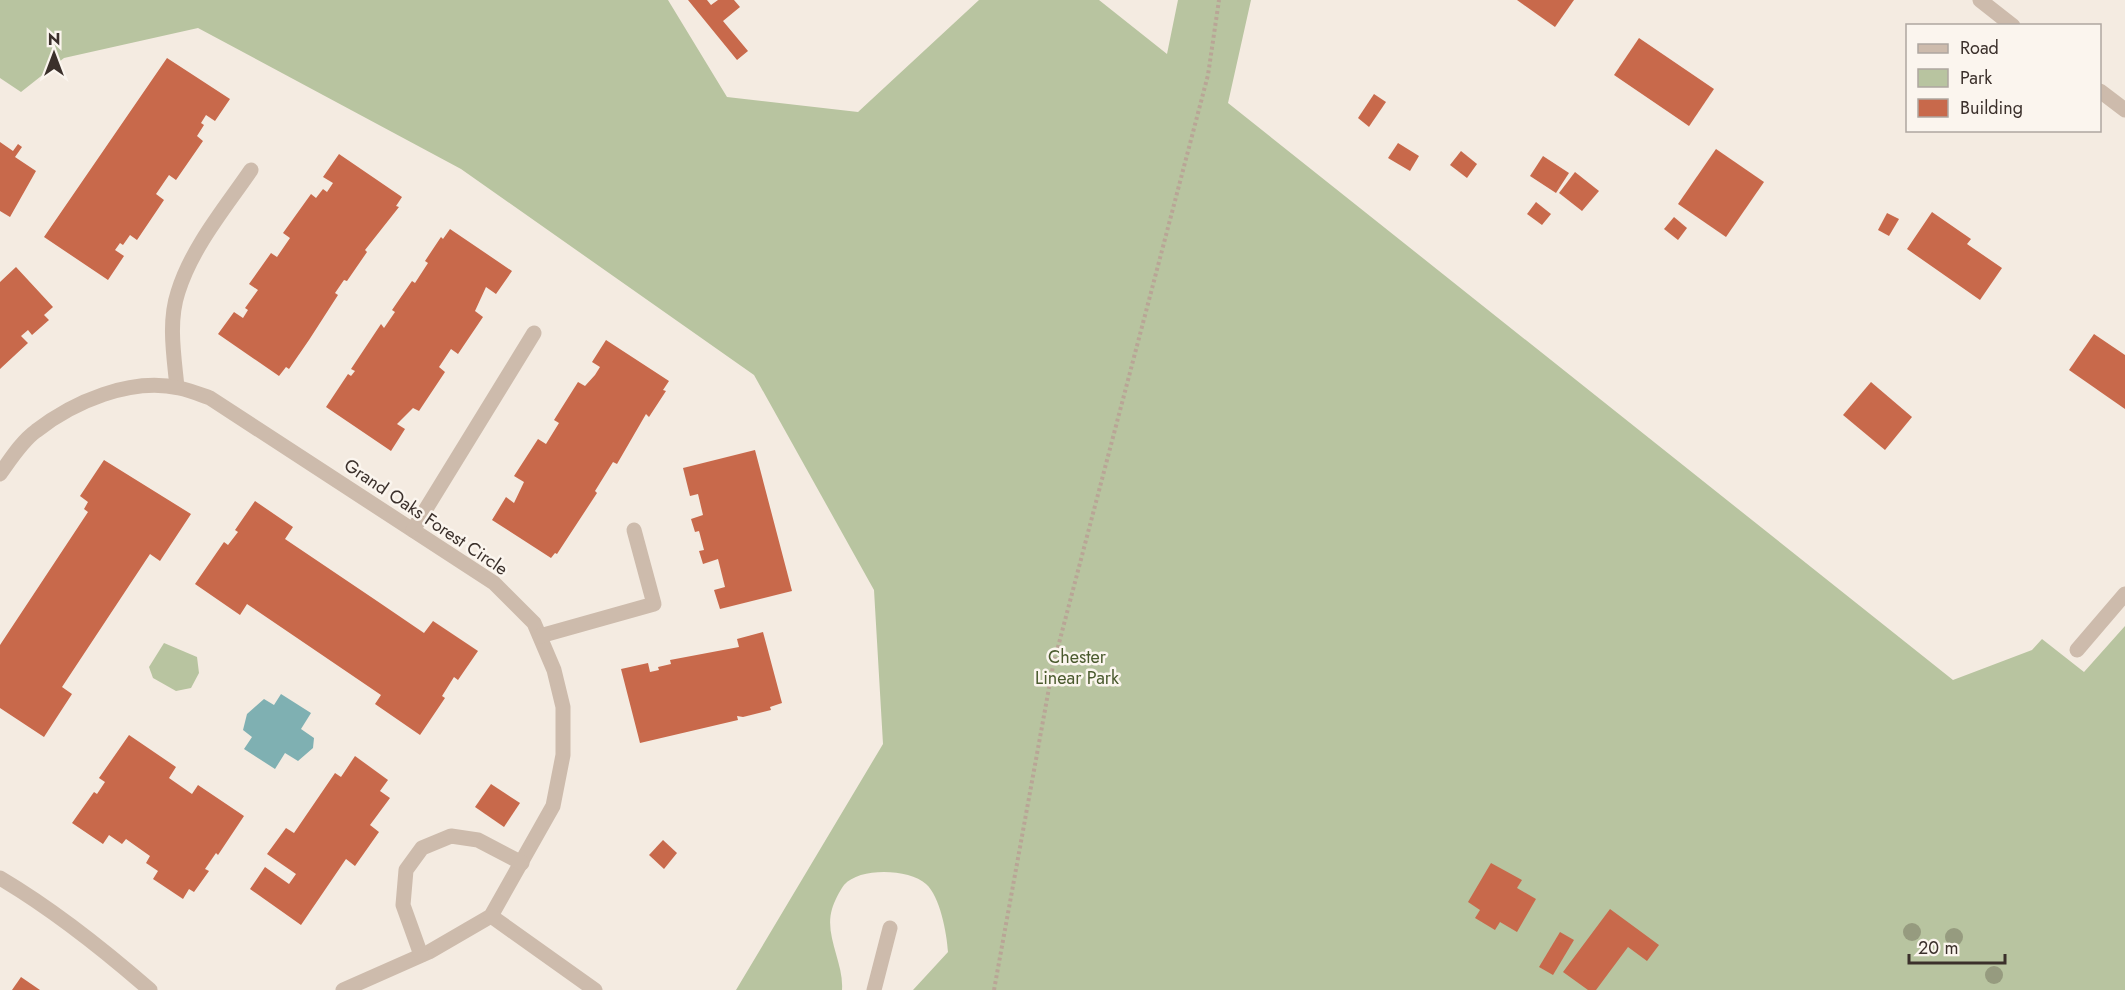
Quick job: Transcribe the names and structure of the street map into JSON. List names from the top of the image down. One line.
{"streets":{"street":["Grand Oaks Forest Circle"]},"parks":["Chester Linear Park"],"legend":["Road","Park","Building"],"scale_bar":"20 m","north":"top"}
